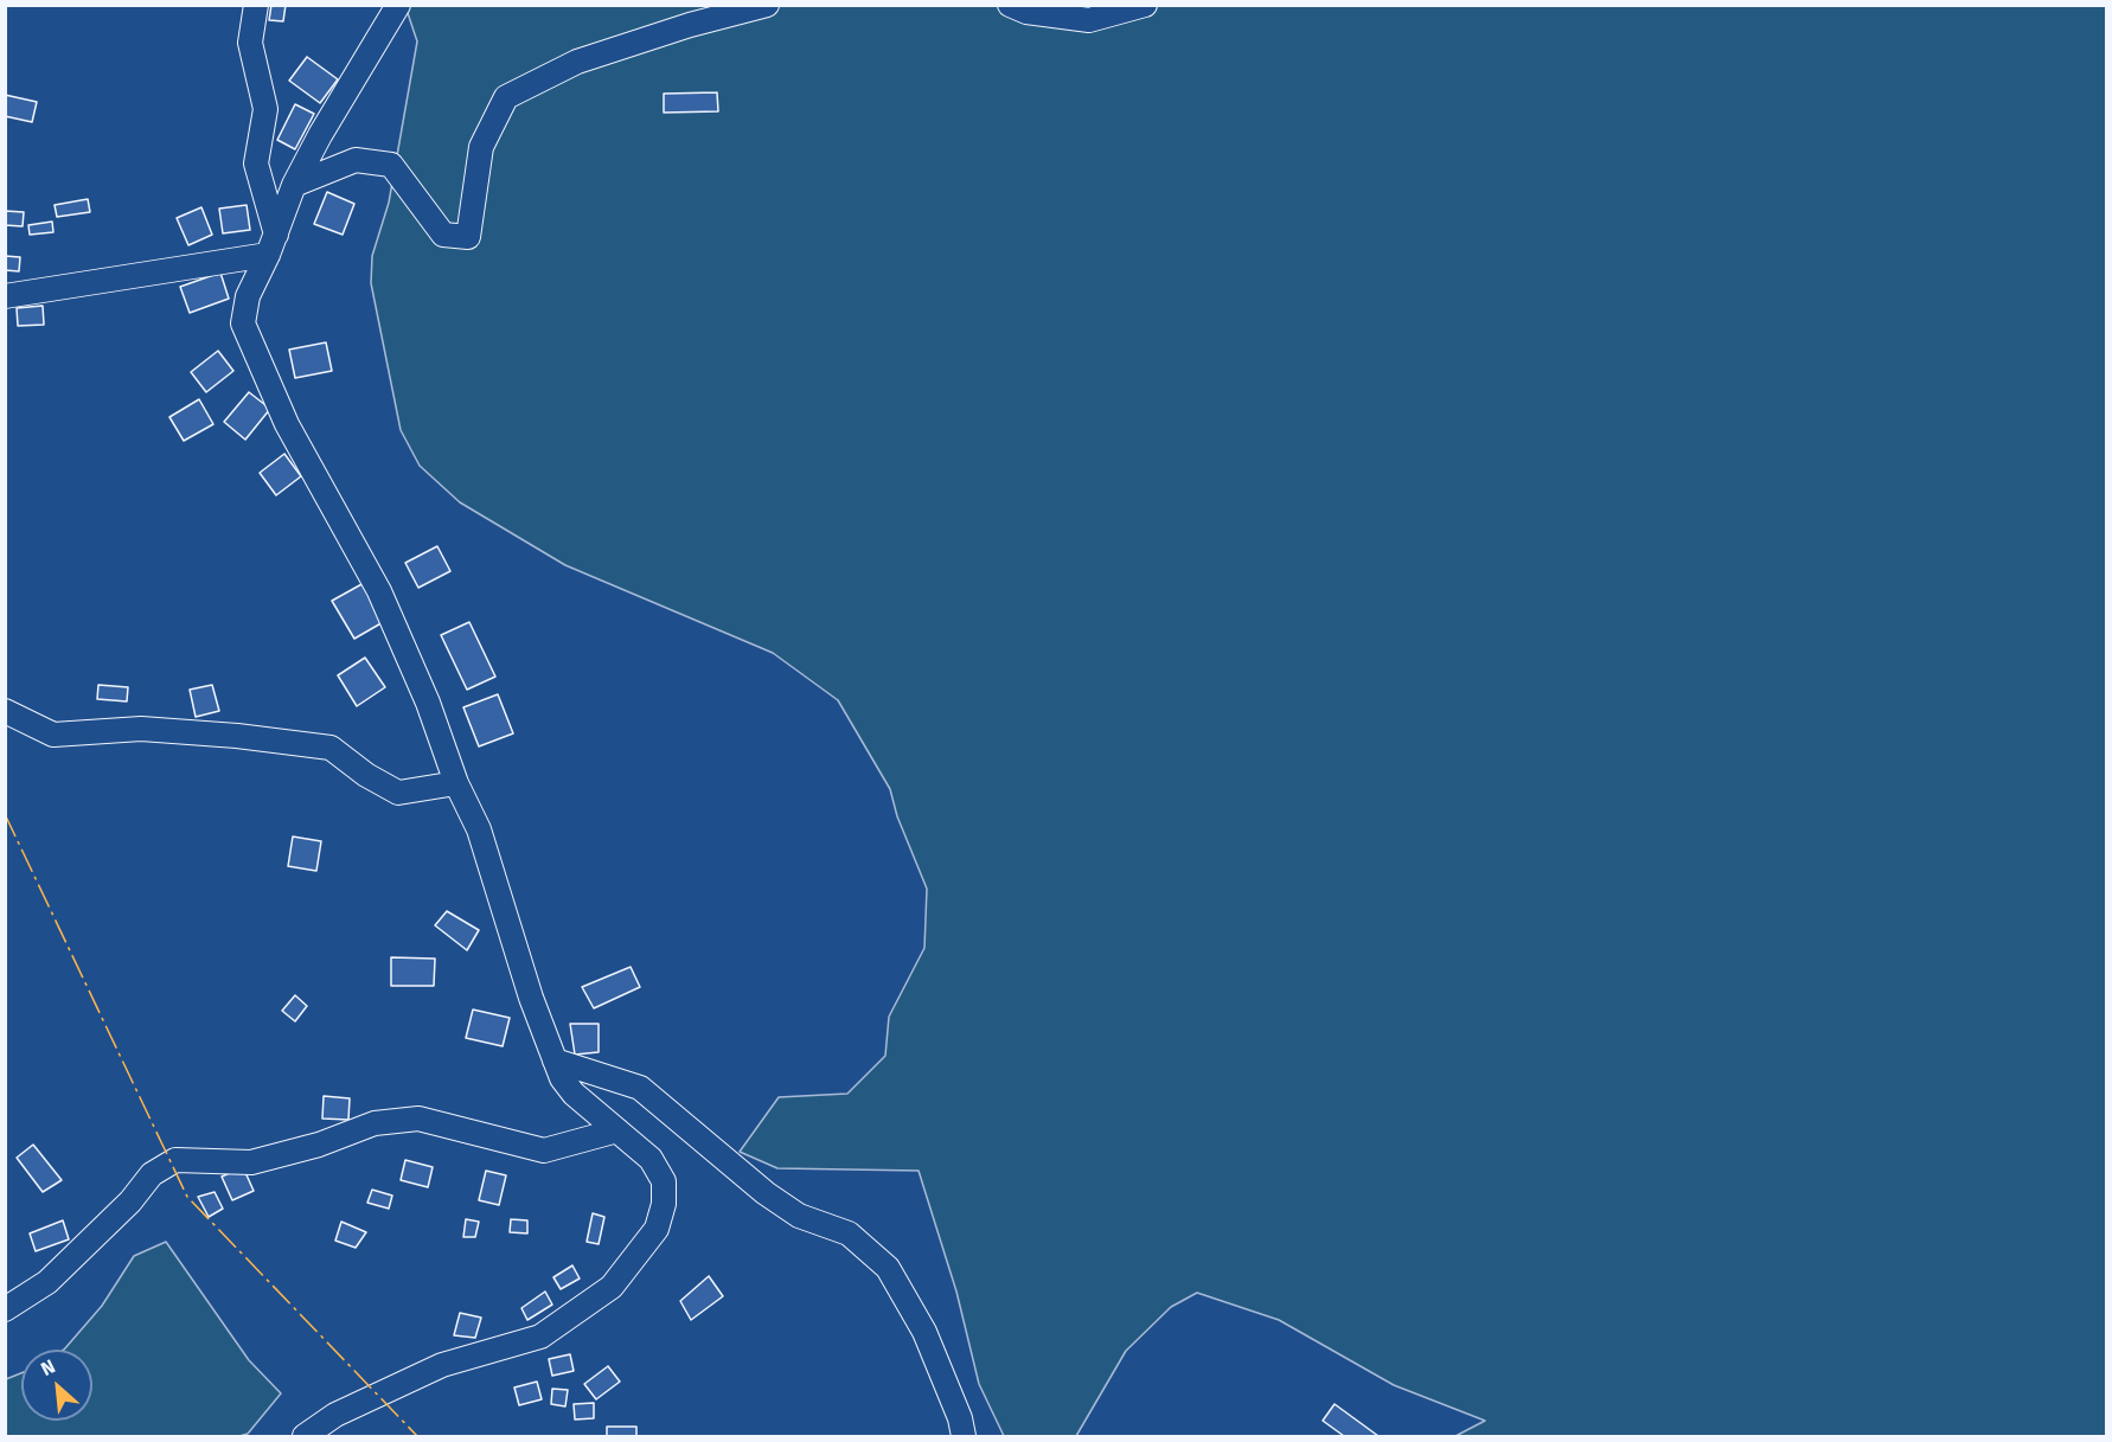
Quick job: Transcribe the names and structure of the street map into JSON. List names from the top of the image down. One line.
{"north":"top left"}
